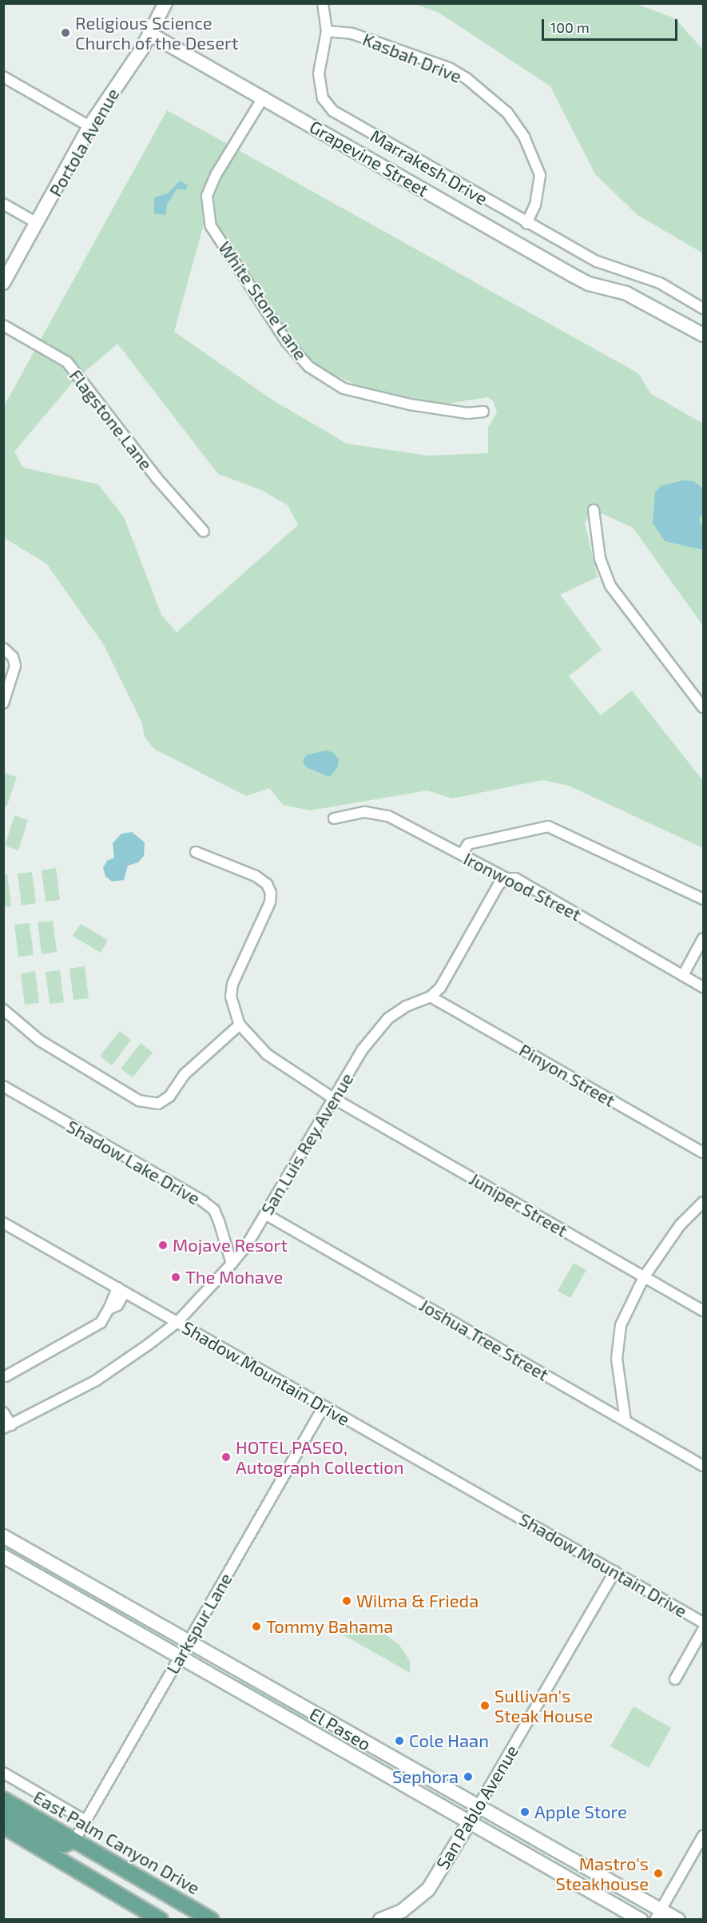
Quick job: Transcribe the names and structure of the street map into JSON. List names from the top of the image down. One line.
{"streets":{"main road":["East Palm Canyon Drive"],"street":["Kasbah Drive","Portola Avenue","Grapevine Street","Marrakesh Drive","White Stone Lane","Flagstone Lane","Ironwood Street","Pinyon Street","San Luis Rey Avenue","Shadow Lake Drive","Juniper Street","Joshua Tree Street","Shadow Mountain Drive","Larkspur Lane","El Paseo","San Pablo Avenue"]},"crossings":[["Kasbah Drive","Marrakesh Drive"],["Portola Avenue","Grapevine Street"],["Grapevine Street","White Stone Lane"],["Ironwood Street","San Luis Rey Avenue"],["Pinyon Street","San Luis Rey Avenue"],["San Luis Rey Avenue","Shadow Lake Drive"],["San Luis Rey Avenue","Juniper Street"],["San Luis Rey Avenue","Joshua Tree Street"],["San Luis Rey Avenue","Shadow Mountain Drive"],["Shadow Mountain Drive","Larkspur Lane"],["Shadow Mountain Drive","San Pablo Avenue"],["Larkspur Lane","El Paseo"],["Larkspur Lane","East Palm Canyon Drive"],["El Paseo","San Pablo Avenue"]],"places":["Religious Science Church of the Desert","Mojave Resort","The Mohave","HOTEL PASEO, Autograph Collection","Wilma & Frieda","Tommy Bahama","Sullivan's Steak House","Cole Haan","Sephora","Apple Store","Mastro's Steakhouse"],"scale_bar":"100 m"}
